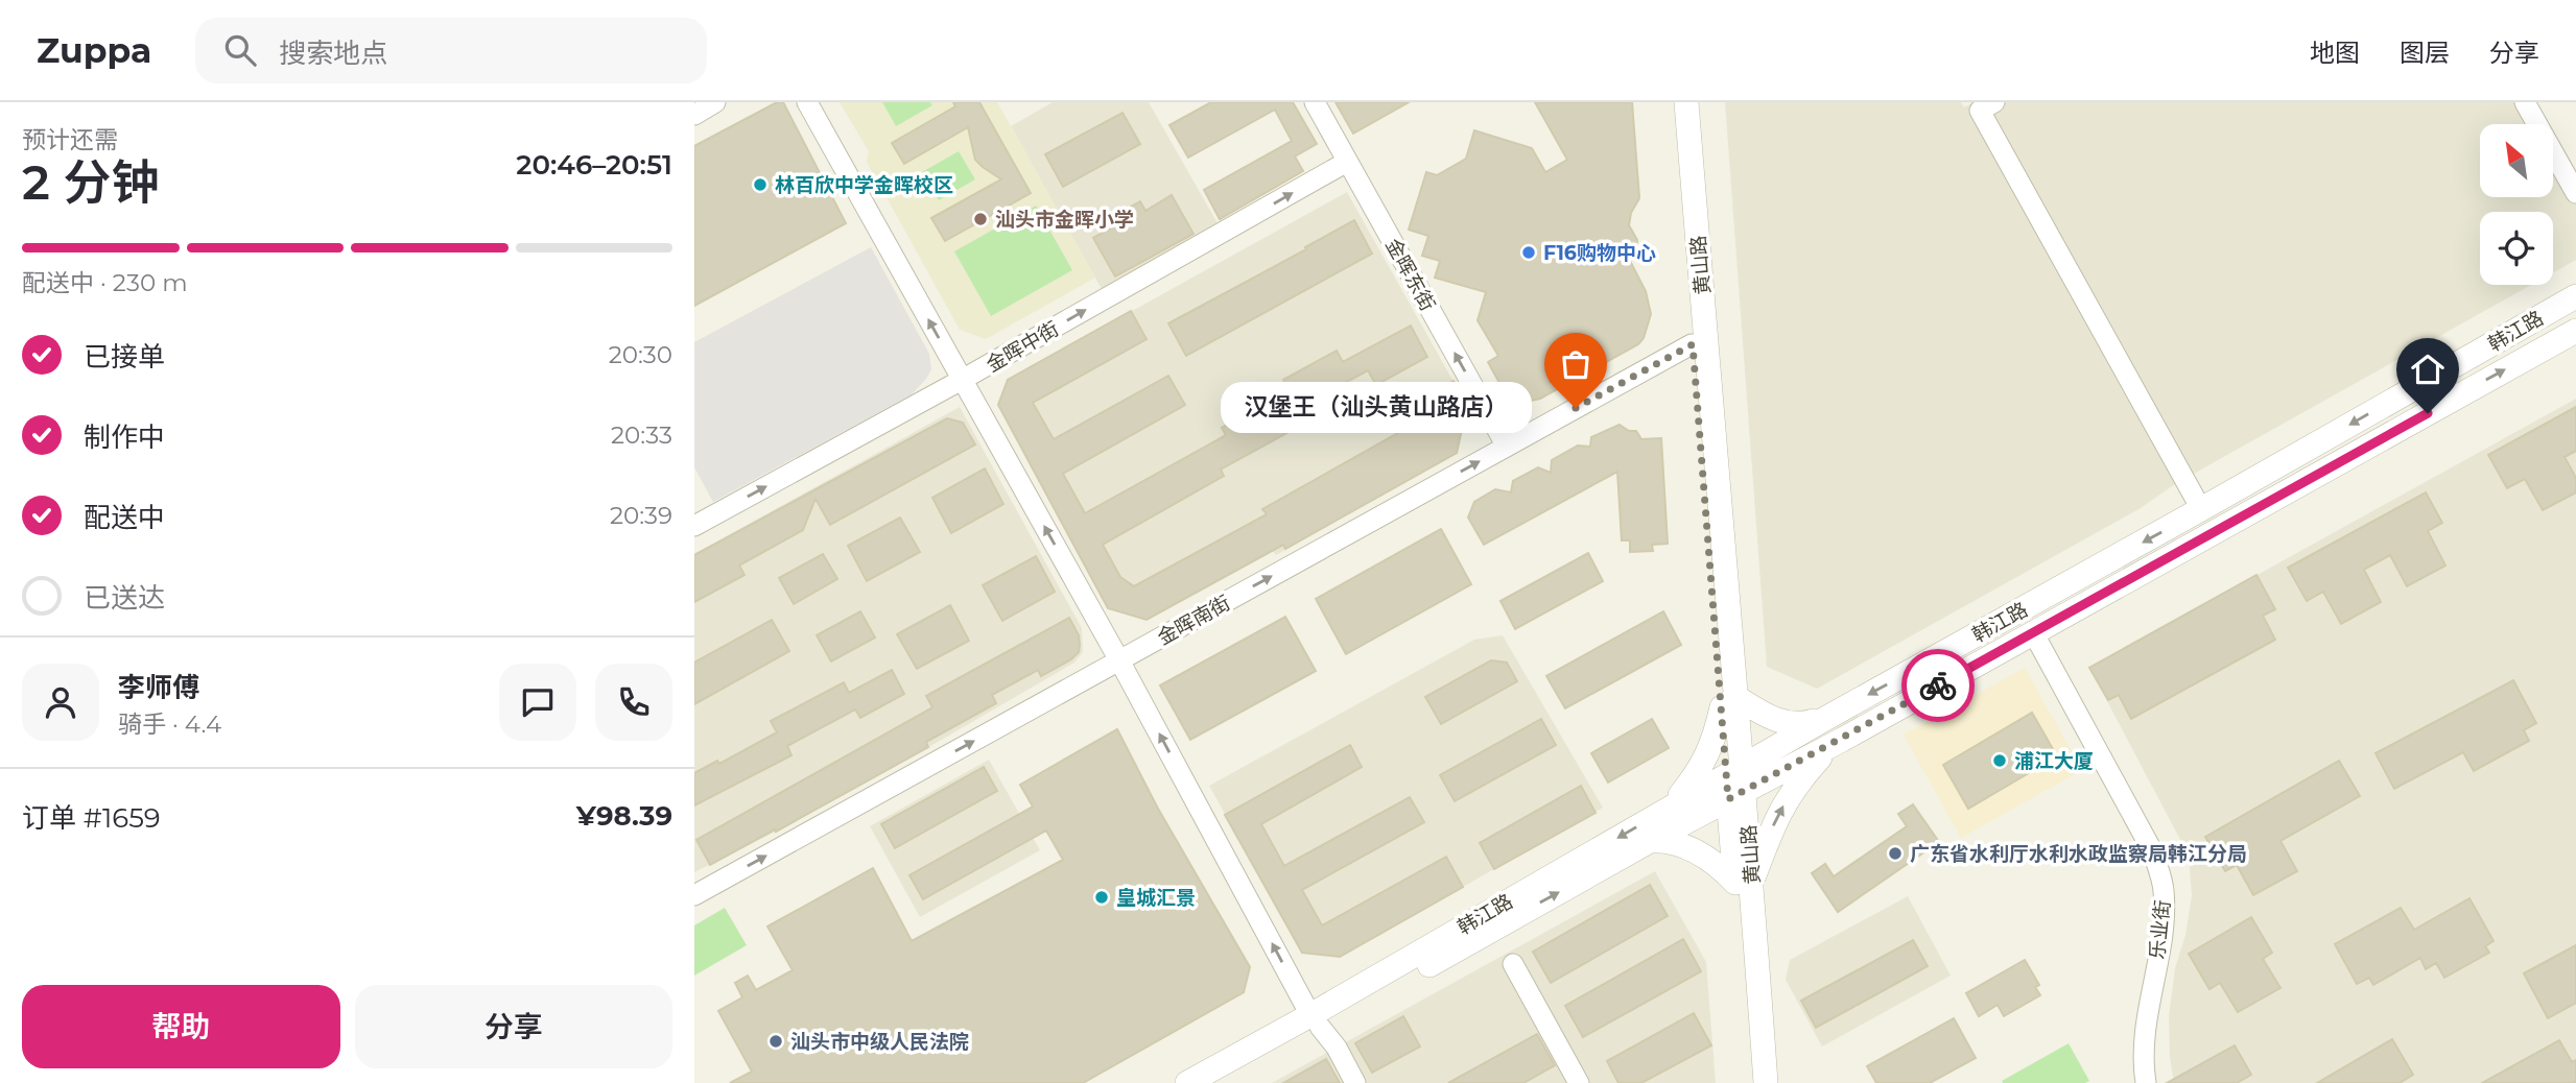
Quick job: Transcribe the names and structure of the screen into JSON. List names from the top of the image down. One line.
{"streets":{"street":["黄山路","金晖东街","韩江路","金晖中街","金晖南街","乐业街"]},"crossings":[["黄山路","韩江路"],["黄山路","金晖南街"],["金晖东街","金晖中街"],["金晖东街","金晖南街"],["韩江路","乐业街"]],"one_way":["金晖东街","金晖中街","金晖南街"],"places":["林百欣中学金晖校区","汕头市金晖小学","F16购物中心","汉堡王（汕头黄山路店）","浦江大厦","广东省水利厅水利水政监察局韩江分局","皇城汇景","汕头市中级人民法院"],"north":"top left","page":{"header":"Zuppa","search":"搜索地点","nav":["地图","图层","分享"],"heading":["2 分钟","预计还需","20:46–20:51"],"panel":["李师傅","骑手 · 4.4","订单 #1659","¥98.39"],"bar":"配送中 · 230 m","list":[["已接单","20:30"],["制作中","20:33"],["配送中","20:39"],"已送达"],"bubble":"汉堡王（汕头黄山路店）","buttons":["帮助","分享"]}}
